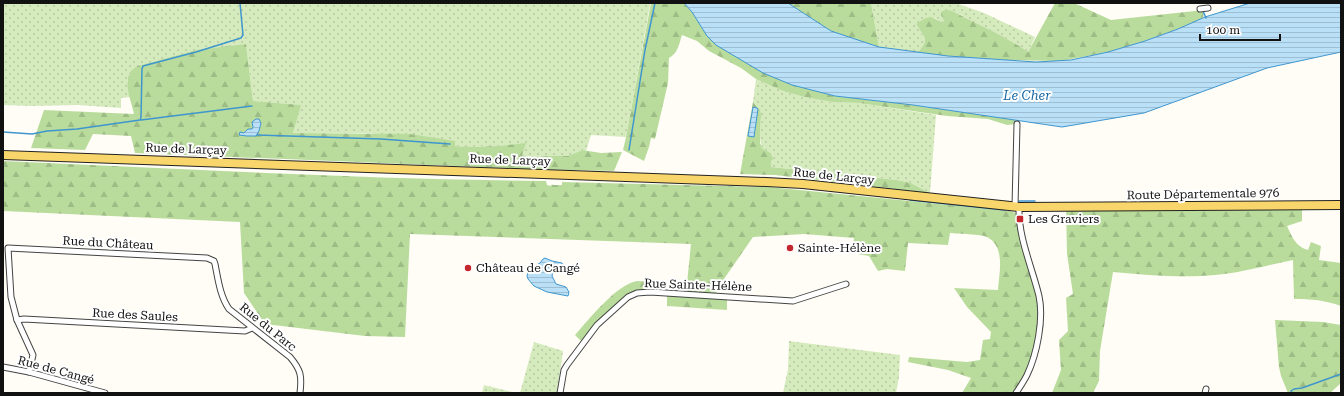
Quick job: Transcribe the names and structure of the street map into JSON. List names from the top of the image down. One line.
{"streets":{"main road":["Rue de Larçay","Route Départementale 976"],"street":["Rue du Château","Rue Sainte-Hélène","Rue des Saules","Rue du Parc","Rue de Cangé"]},"crossings":[["Rue de Larçay","Route Départementale 976"],["Rue du Château","Rue des Saules"],["Rue du Château","Rue du Parc"],["Rue du Château","Rue de Cangé"],["Rue des Saules","Rue du Parc"]],"water":["Le Cher"],"places":{"transit":["Les Graviers"],"other":["Sainte-Hélène","Château de Cangé"]},"scale_bar":"100 m"}
